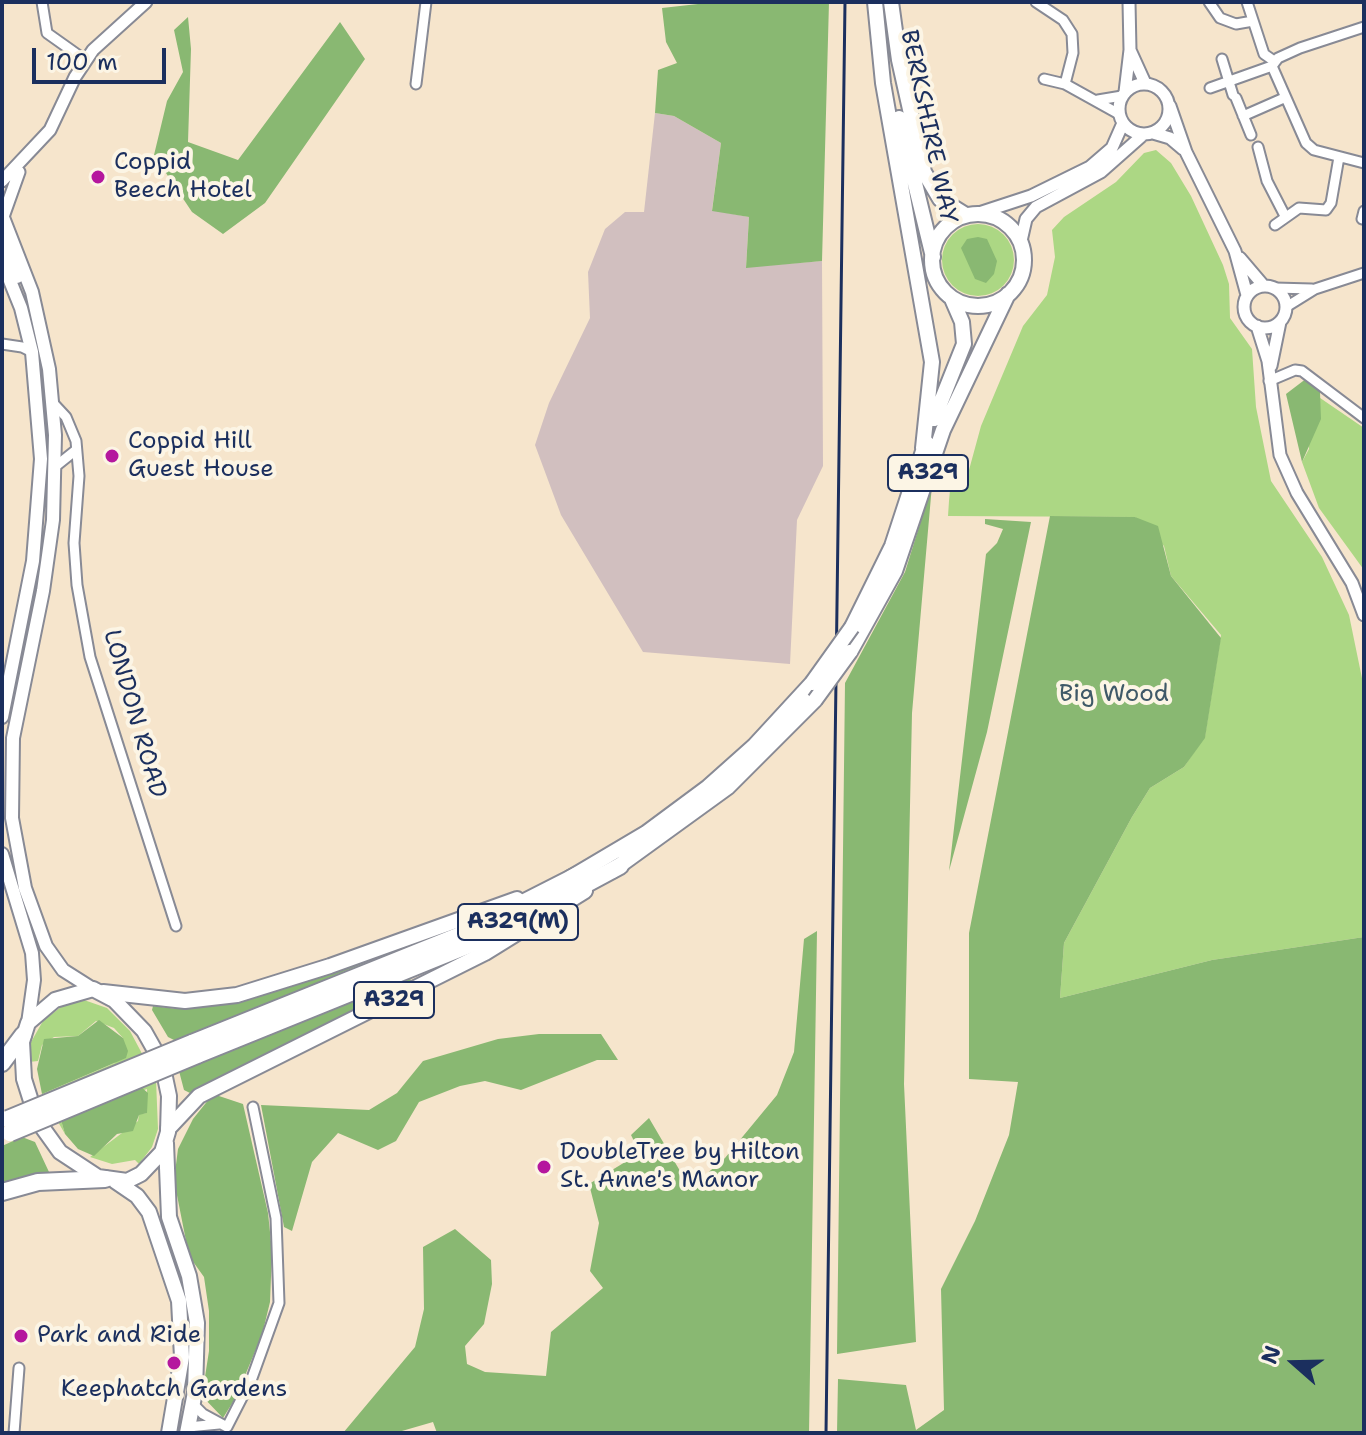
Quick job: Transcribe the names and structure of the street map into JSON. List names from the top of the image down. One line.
{"streets":{"highway":["A329(M)"],"main road":["BERKSHIRE WAY","A329","LONDON ROAD"]},"crossings":[["BERKSHIRE WAY","A329"],["A329","LONDON ROAD"],["A329","A329(M)"]],"parks":["Big Wood"],"places":["Coppid Beech Hotel","Coppid Hill Guest House","DoubleTree by Hilton St. Anne's Manor","Park and Ride","Keephatch Gardens"],"scale_bar":"100 m","north":"left"}
